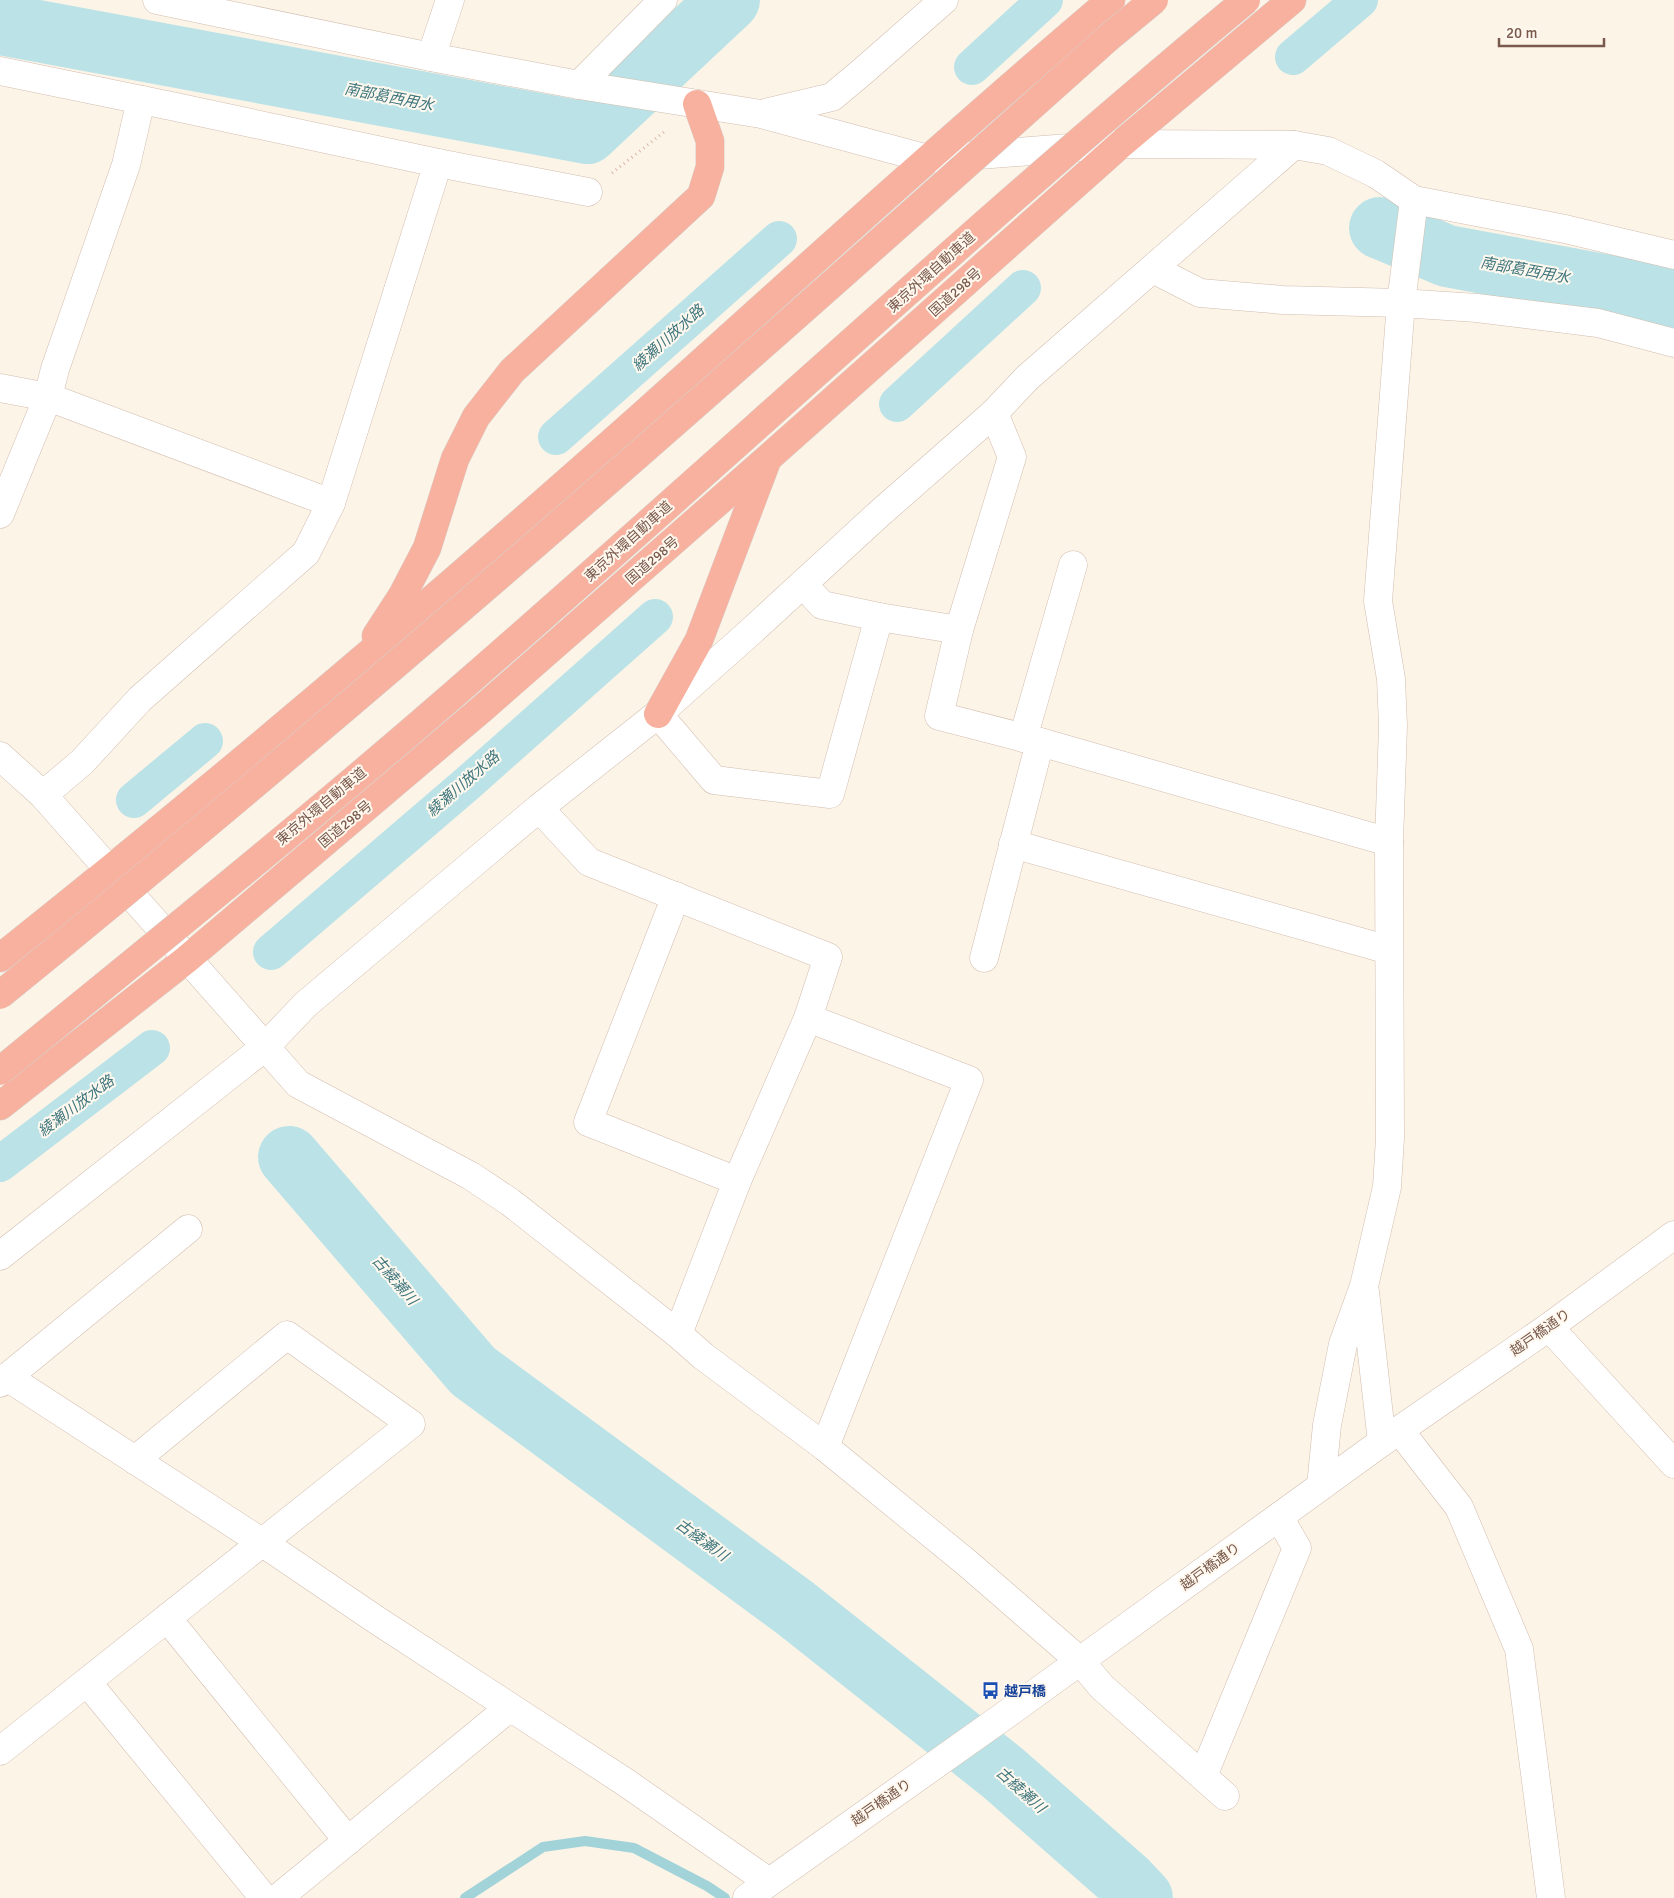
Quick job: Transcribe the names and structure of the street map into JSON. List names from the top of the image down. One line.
{"streets":{"highway":["東京外環自動車道","国道298号"],"street":["越戸橋通り"]},"water":["南部葛西用水","綾瀬川放水路","古綾瀬川"],"places":{"bus stop":["越戸橋"]},"scale_bar":"20 m"}
